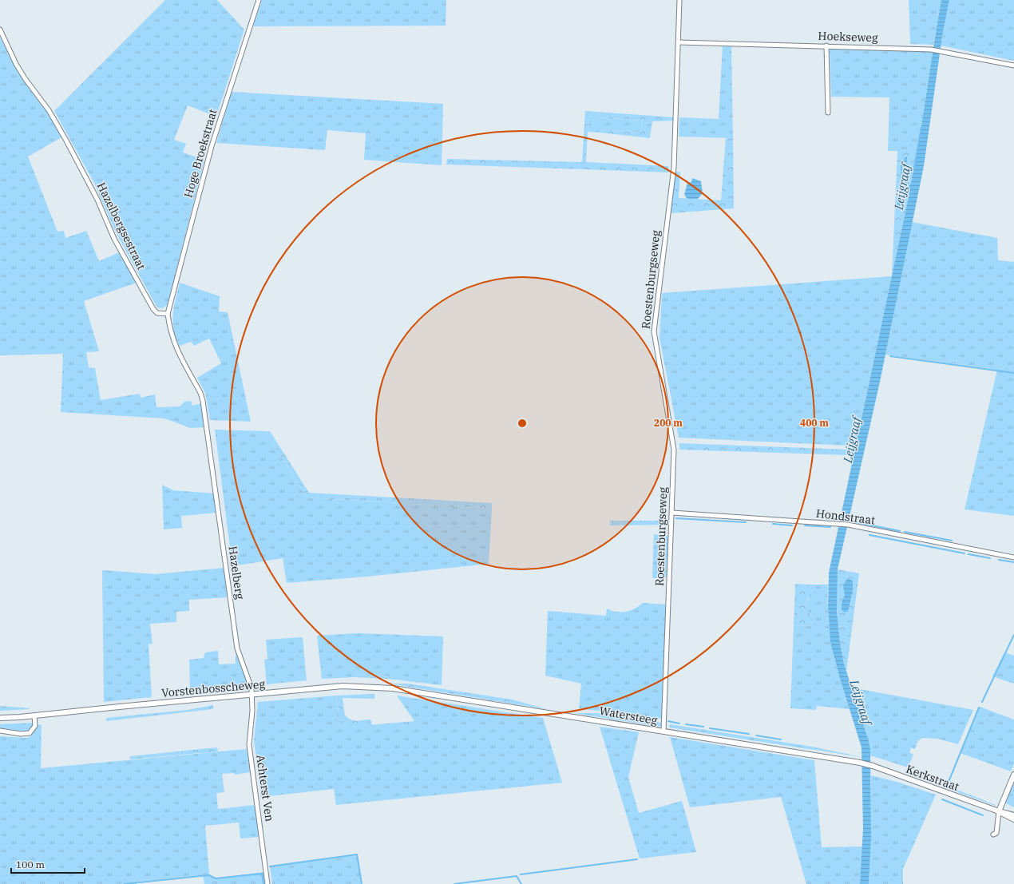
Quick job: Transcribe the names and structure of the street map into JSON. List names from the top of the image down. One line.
{"streets":{"street":["Hoekseweg","Hoge Broekstraat","Hazelbergsestraat","Roestenburgseweg","Hondstraat","Hazelberg","Vorstenbosscheweg","Watersteeg","Kerkstraat","Achterst Ven"]},"crossings":[["Hoekseweg","Roestenburgseweg"],["Hoge Broekstraat","Hazelbergsestraat"],["Hoge Broekstraat","Hazelberg"],["Hazelbergsestraat","Hazelberg"],["Roestenburgseweg","Hondstraat"],["Roestenburgseweg","Watersteeg"],["Hazelberg","Vorstenbosscheweg"],["Hazelberg","Achterst Ven"],["Vorstenbosscheweg","Watersteeg"],["Vorstenbosscheweg","Achterst Ven"],["Watersteeg","Kerkstraat"]],"water":["Leijgraaf"],"scale_bar":"100 m","rings":["200 m","400 m"]}
